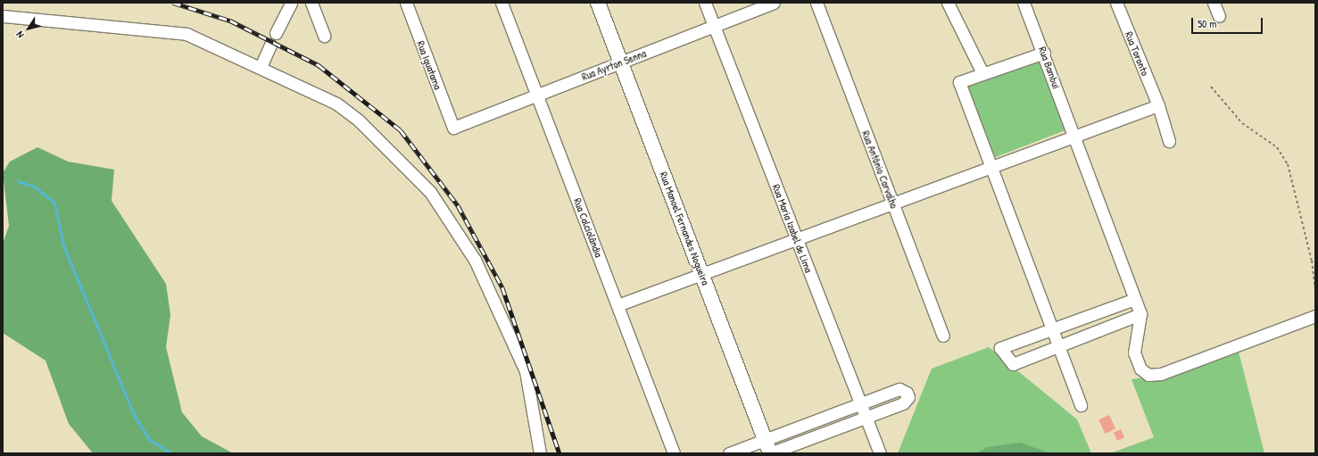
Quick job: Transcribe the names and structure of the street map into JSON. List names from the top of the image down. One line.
{"streets":{"street":["Rua Toronto","Rua Iguatama","Rua Ayrton Senna","Rua Bambui","Rua Antônio Carvalho","Rua Calciolândia","Rua Manoel Fernandes Nogueira","Rua Maria Izabel de Lima"]},"crossings":[["Rua Iguatama","Rua Ayrton Senna"],["Rua Ayrton Senna","Rua Calciolândia"],["Rua Ayrton Senna","Rua Manoel Fernandes Nogueira"],["Rua Ayrton Senna","Rua Maria Izabel de Lima"]],"scale_bar":"50 m","north":"bottom left"}
